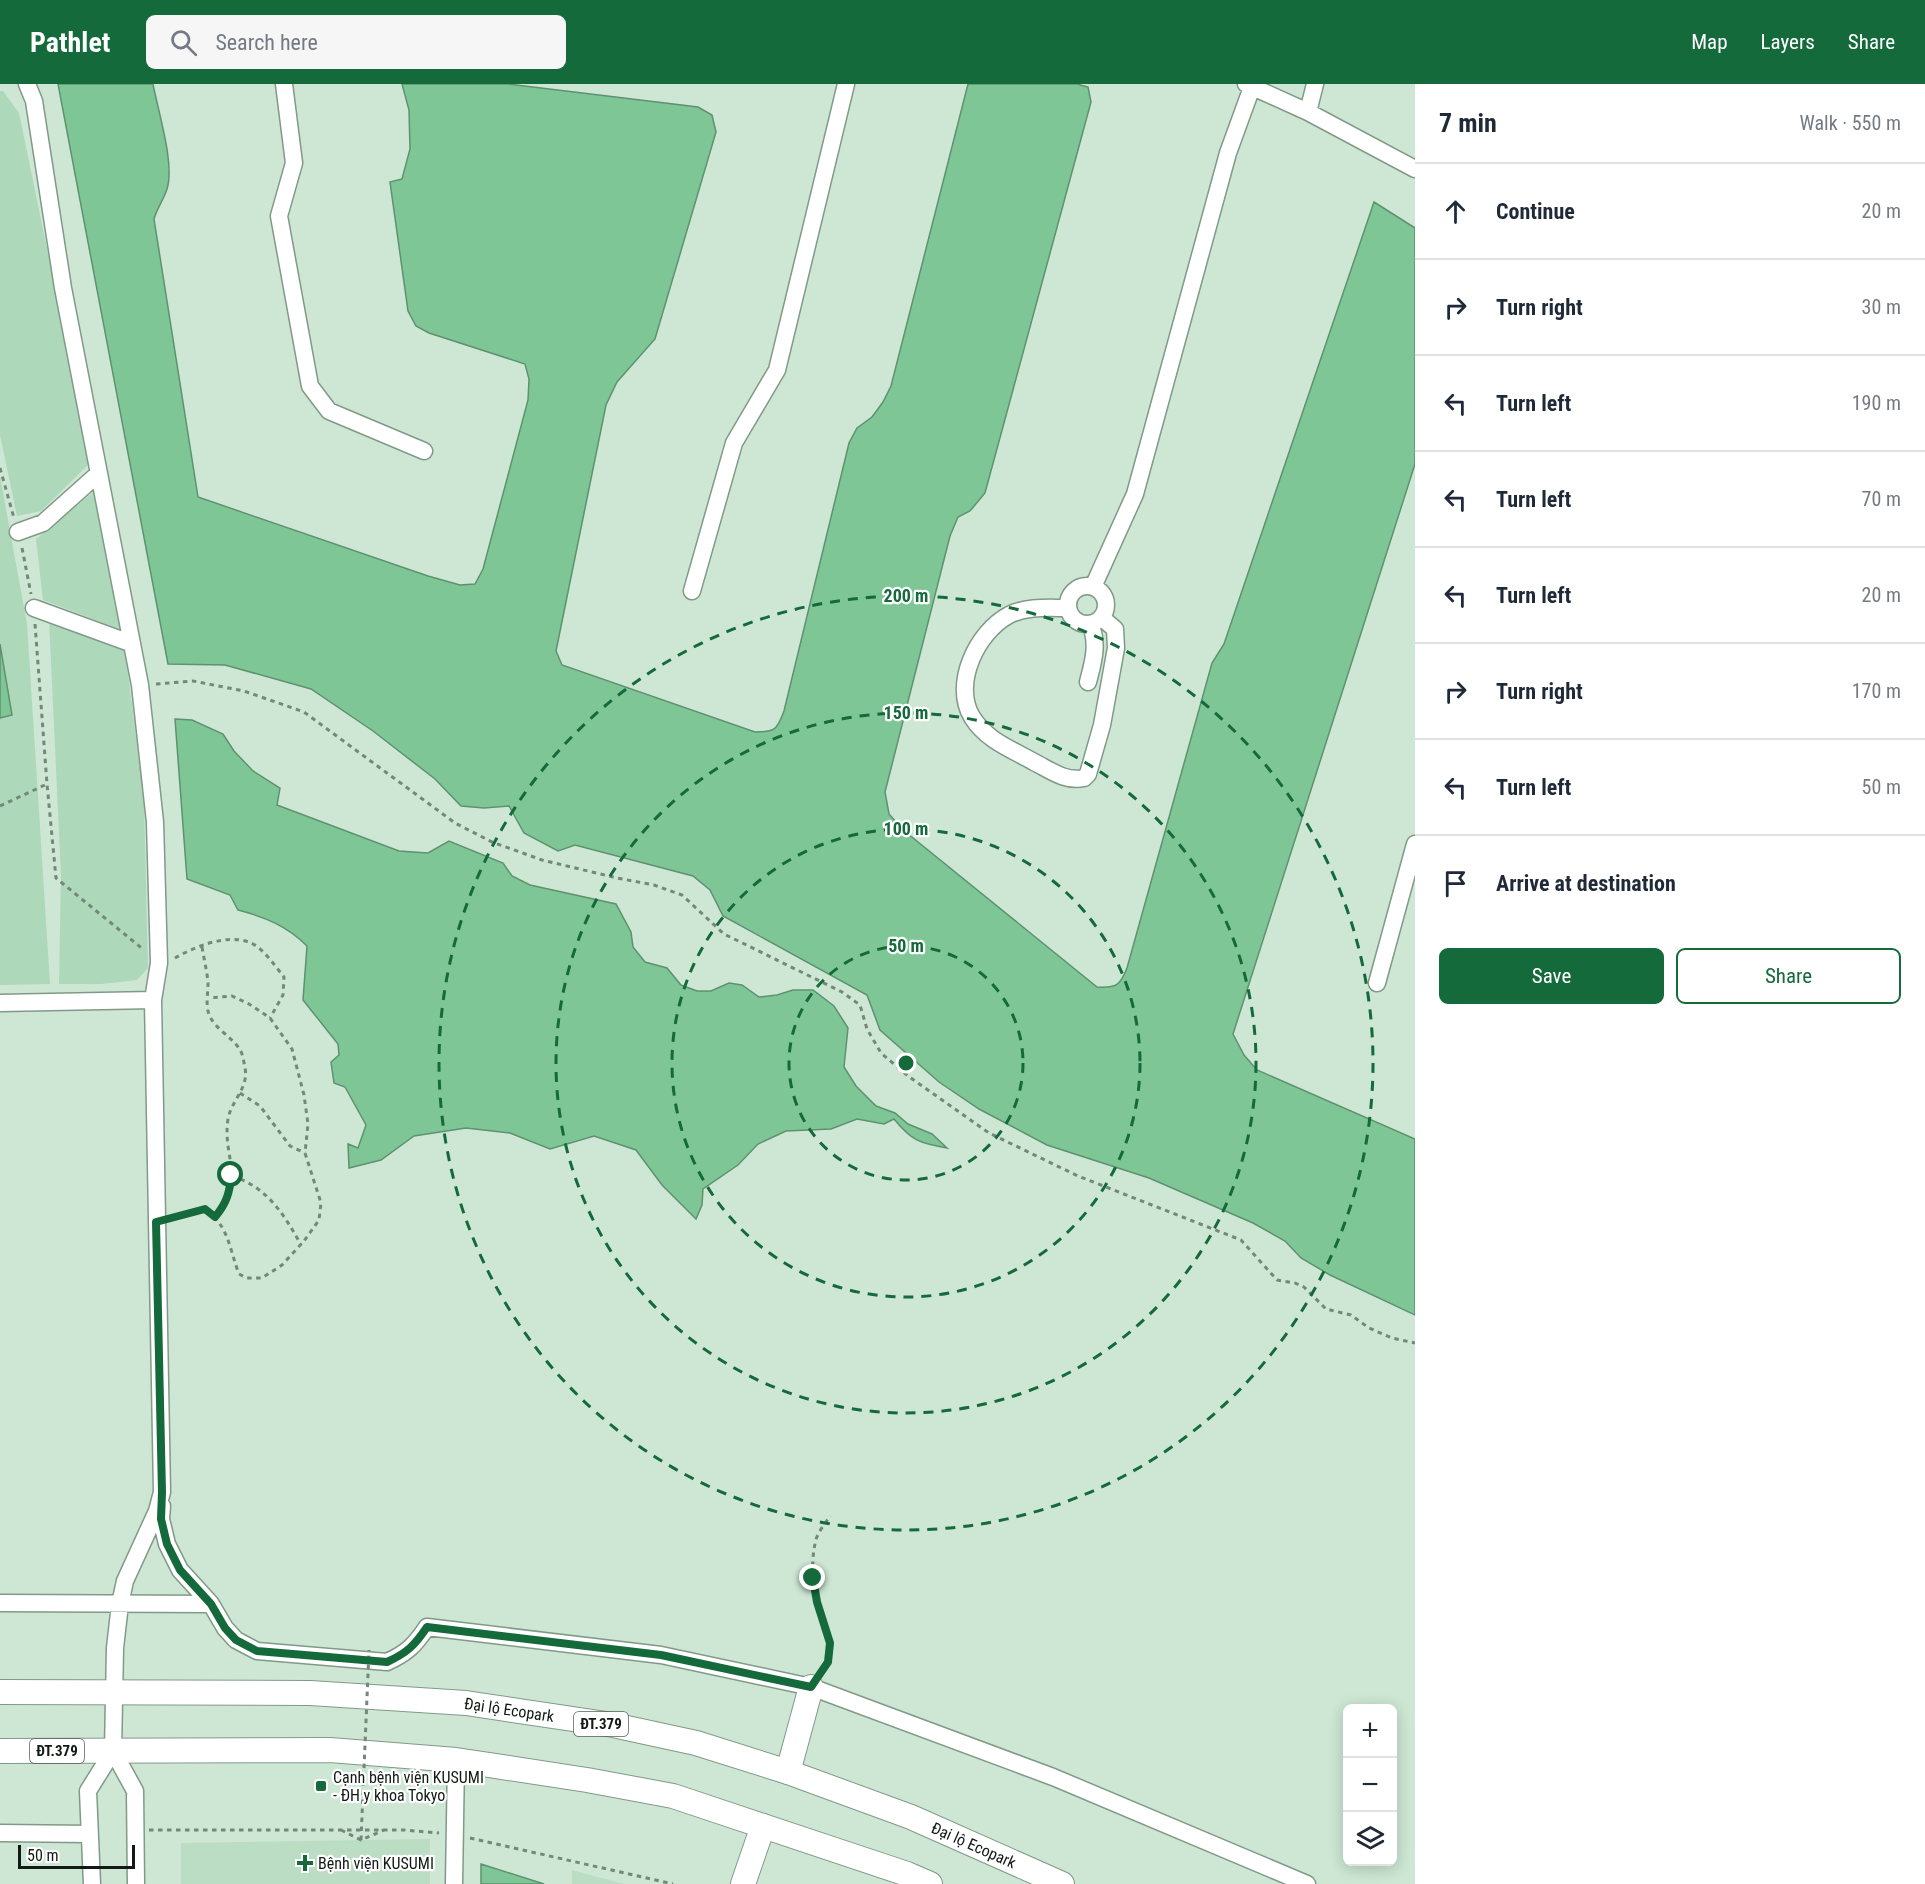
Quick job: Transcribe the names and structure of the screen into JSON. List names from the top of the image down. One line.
{"streets":{"highway":["Đại lộ Ecopark","ĐT.379"]},"places":{"transit":["Cạnh bệnh viện KUSUMI - ĐH y khoa Tokyo"],"health":["Bệnh viện KUSUMI"]},"scale_bar":"50 m","page":{"header":"Pathlet","search":"Search here","nav":["Map","Layers","Share"],"heading":["7 min","Walk · 550 m"],"list":[["Continue","20 m"],["Turn right","30 m"],["Turn left","190 m"],["Turn left","70 m"],["Turn left","20 m"],["Turn right","170 m"],["Turn left","50 m"],"Arrive at destination"],"buttons":["Save","Share"],"map_buttons":["+","−"],"scale":"50 m"},"rings":["200 m","150 m","100 m","50 m"]}
